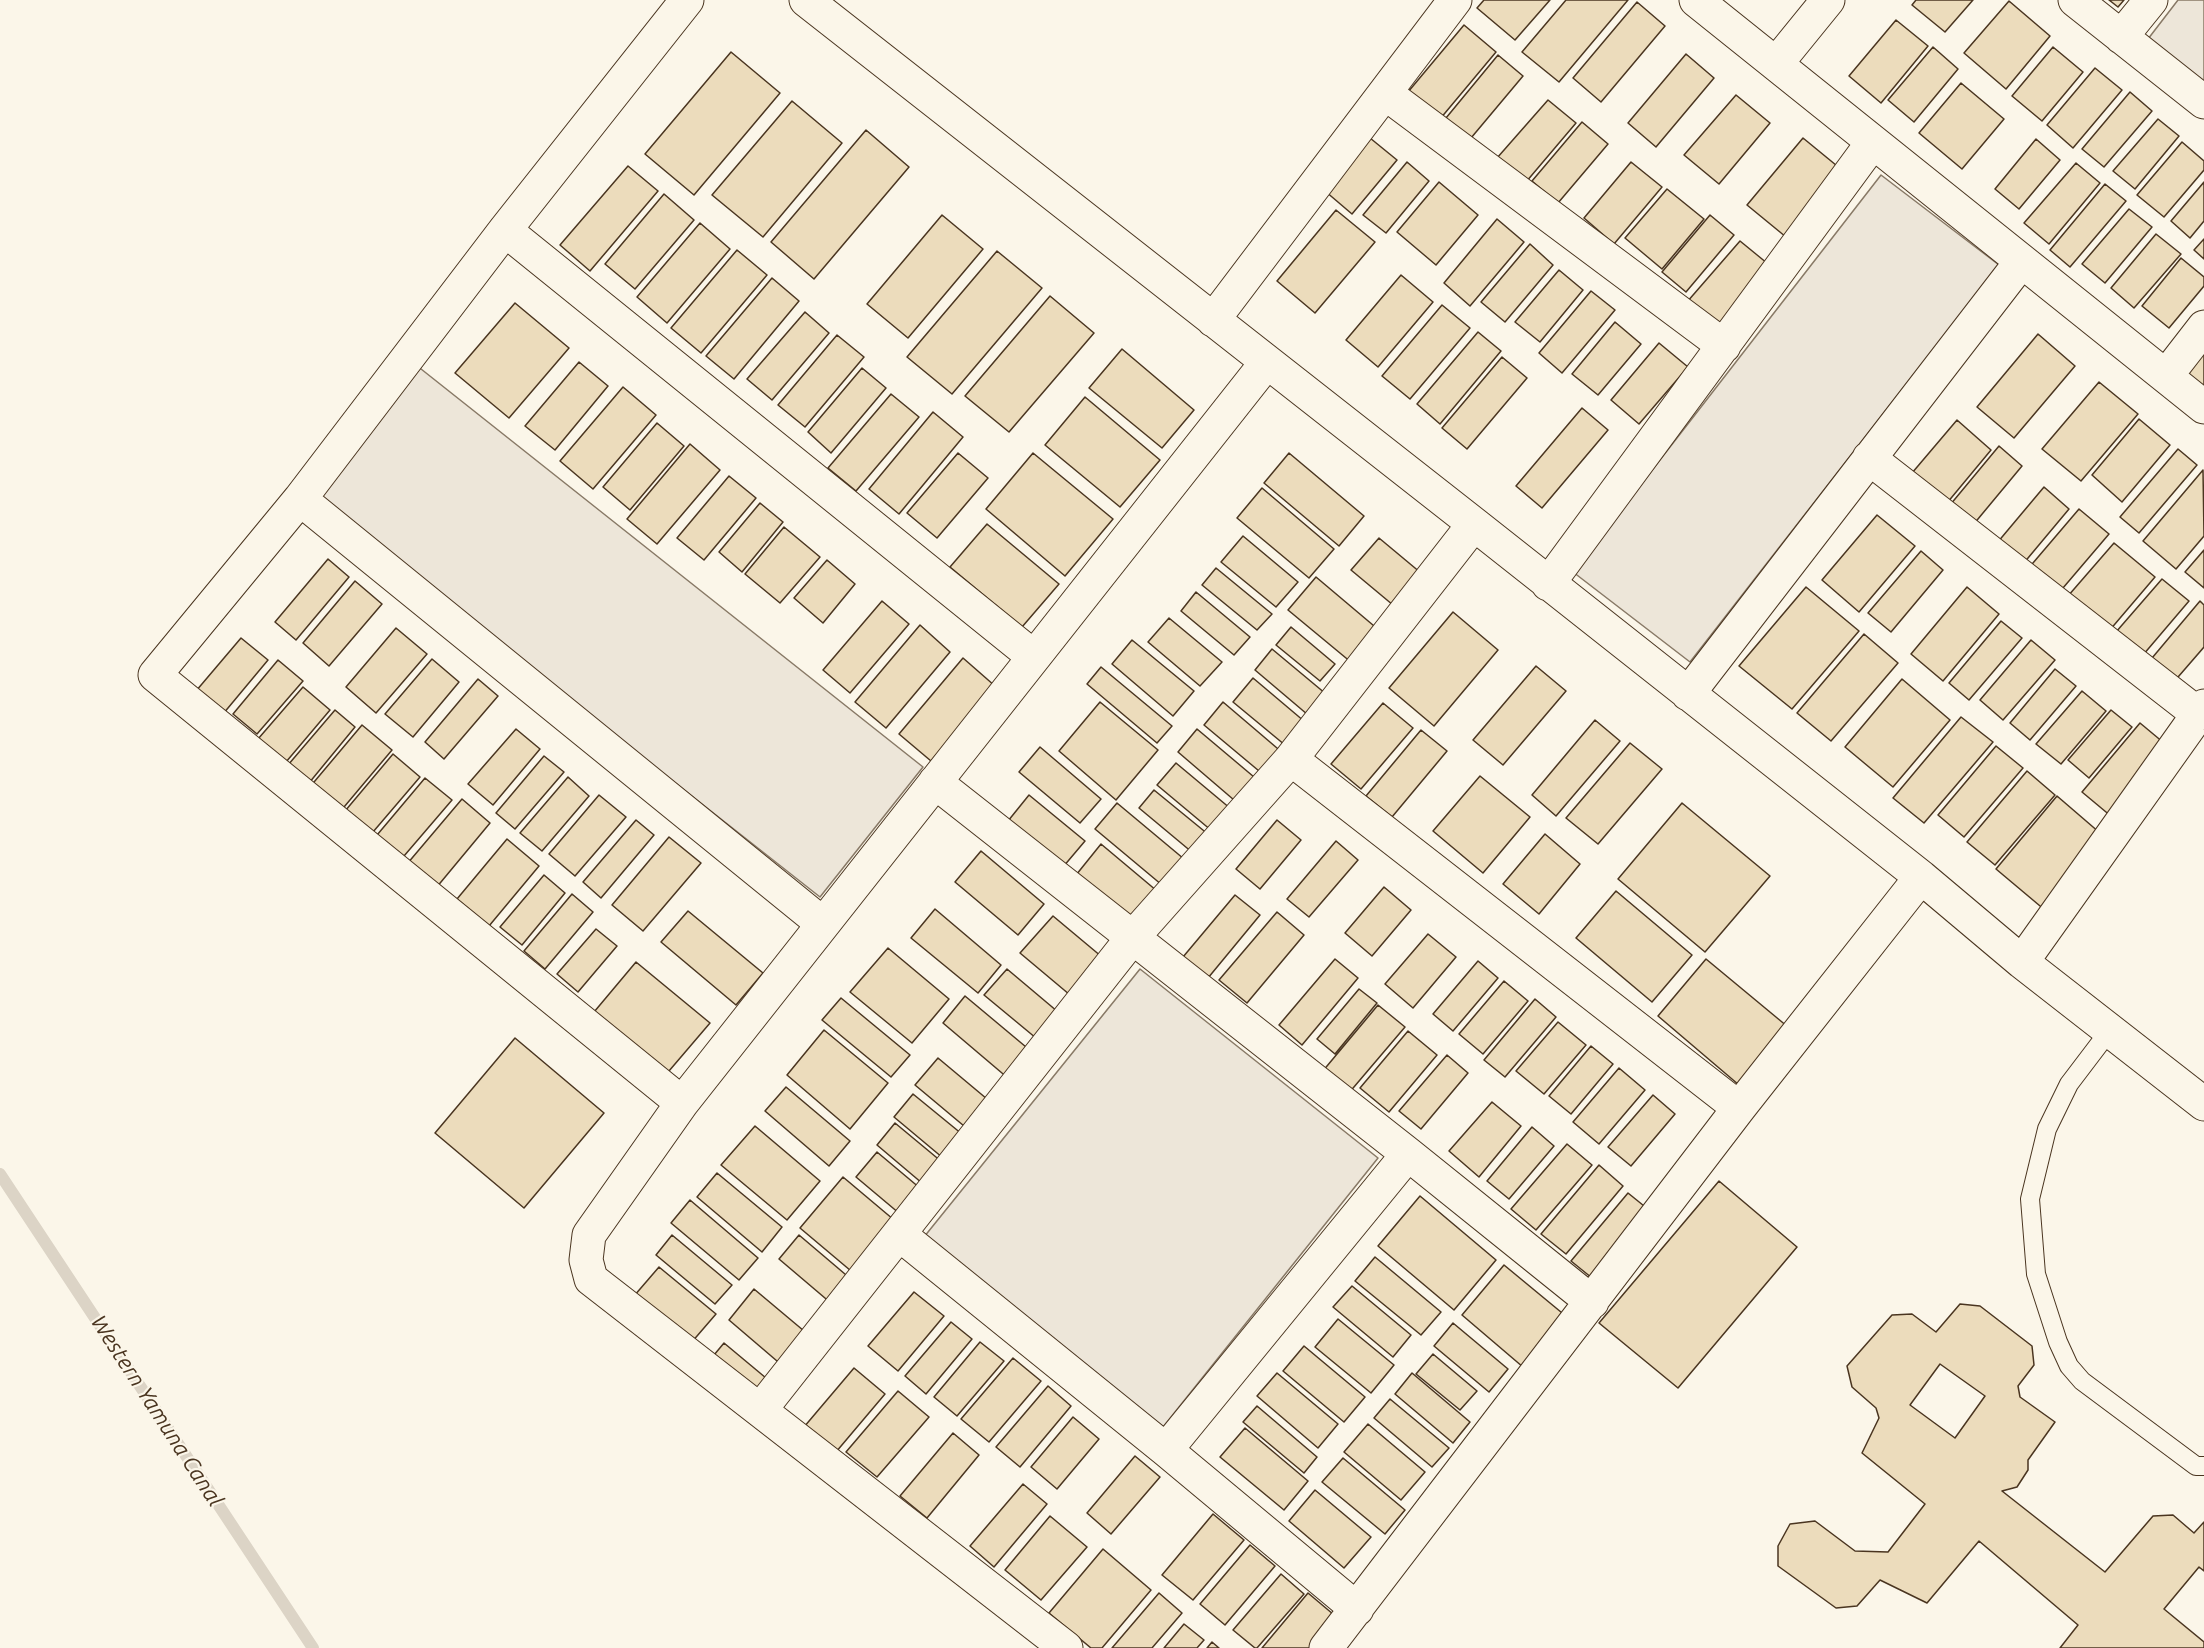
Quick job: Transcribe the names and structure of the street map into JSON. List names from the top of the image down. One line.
{"water":["Western Yamuna Canal"]}
